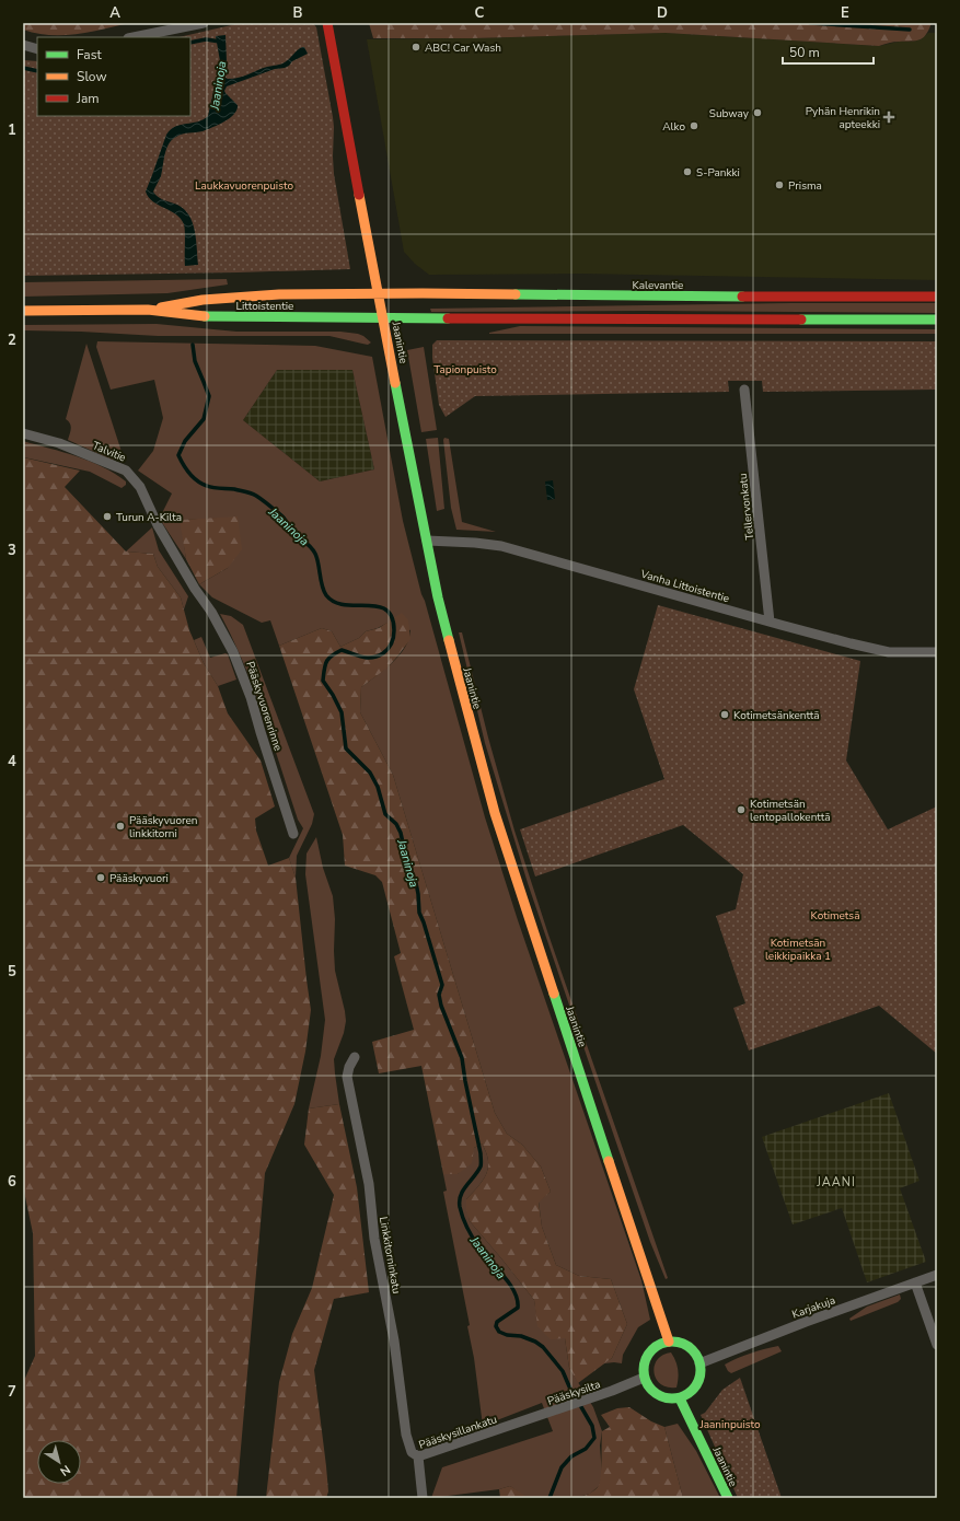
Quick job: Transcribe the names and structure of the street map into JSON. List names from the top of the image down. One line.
{"streets":{"main road":["Kalevantie","Littoistentie","Jaanintie"],"street":["Talvitie","Tellervonkatu","Vanha Littoistentie","Pääskyvuorenrinne","Linkkitorninkatu","Karjakuja","Pääskysilta","Pääskysillankatu"]},"crossings":[["Kalevantie","Littoistentie"],["Kalevantie","Jaanintie"],["Littoistentie","Jaanintie"],["Jaanintie","Vanha Littoistentie"],["Jaanintie","Karjakuja"],["Jaanintie","Pääskysilta"],["Talvitie","Pääskyvuorenrinne"],["Tellervonkatu","Vanha Littoistentie"],["Linkkitorninkatu","Pääskysillankatu"],["Karjakuja","Pääskysilta"],["Pääskysilta","Pääskysillankatu"]],"districts":["JAANI"],"water":["Jaaninoja"],"parks":["Laukkavuorenpuisto","Tapionpuisto","Kotimetsä","Kotimetsän leikkipaikka 1","Jaaninpuisto"],"places":{"other":["ABC! Car Wash","Subway","Alko","S-Pankki","Prisma","Turun A-Kilta","Kotimetsänkenttä","Kotimetsän lentopallokenttä","Pääskyvuoren linkkitorni","Pääskyvuori"],"health":["Pyhän Henrikin apteekki"]},"legend":["Fast","Slow","Jam"],"scale_bar":"50 m","north":"bottom right","grid":{"columns":["A","B","C","D","E"],"rows":["1","2","3","4","5","6","7"]}}
